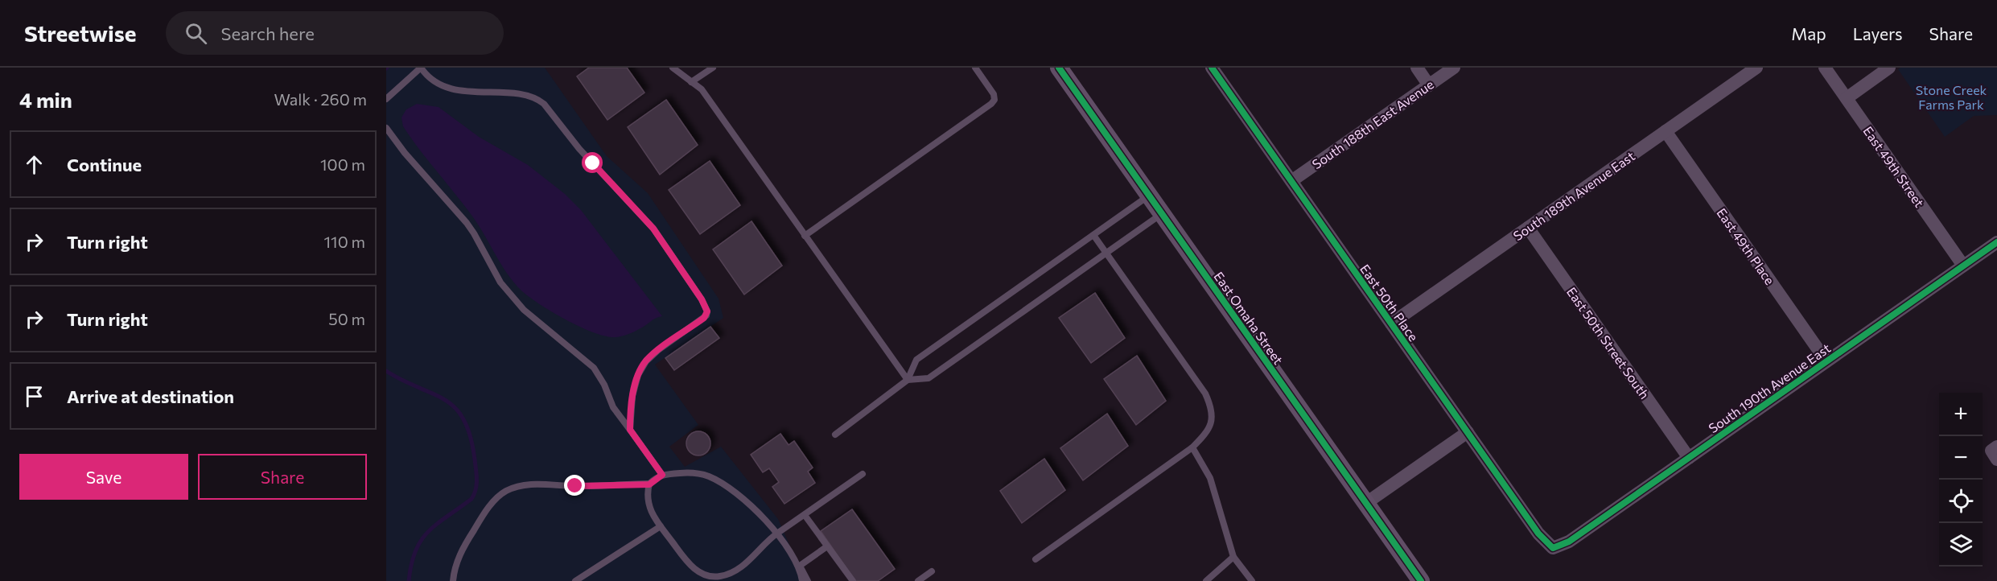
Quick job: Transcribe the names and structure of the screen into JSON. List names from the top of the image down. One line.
{"streets":{"street":["South 188th East Avenue","East 49th Street","South 189th Avenue East","East 49th Place","East 50th Place","East Omaha Street","East 50th Street South","South 190th Avenue East"]},"crossings":[["South 188th East Avenue","East 50th Place"],["East 49th Street","South 190th Avenue East"],["South 189th Avenue East","East 49th Place"],["South 189th Avenue East","East 50th Place"],["South 189th Avenue East","East 50th Street South"],["East 49th Place","South 190th Avenue East"],["East 50th Place","South 190th Avenue East"],["East 50th Street South","South 190th Avenue East"]],"parks":["Stone Creek Farms Park"],"page":{"header":"Streetwise","search":"Search here","nav":["Map","Layers","Share"],"heading":["4 min","Walk · 260 m"],"list":[["Continue","100 m"],["Turn right","110 m"],["Turn right","50 m"],"Arrive at destination"],"map_buttons":["+","−"],"buttons":["Save","Share"]}}
